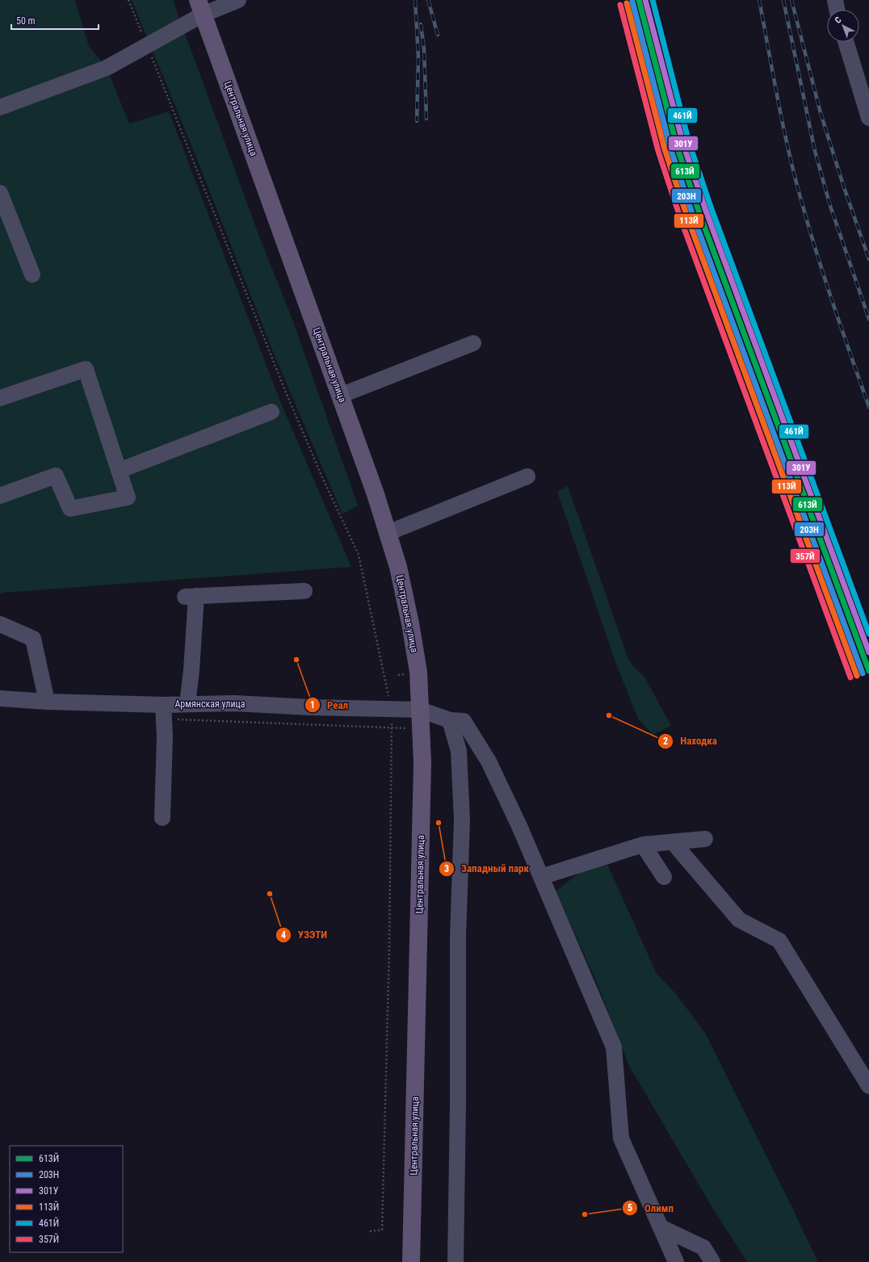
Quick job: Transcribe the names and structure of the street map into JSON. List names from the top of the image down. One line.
{"streets":{"main road":["Центральная улица"],"street":["Армянская улица"]},"crossings":[["Центральная улица","Армянская улица"]],"places":["Реал","Находка","Западный парк","УЗЭТИ","Олимп"],"lines":["transit line 613Й","transit line 301У","transit line 461Й","transit line 203Н","transit line 113Й","transit line 357Й"],"legend":["613Й","203Н","301У","113Й","461Й","357Й"],"scale_bar":"50 m","north":"top left"}
